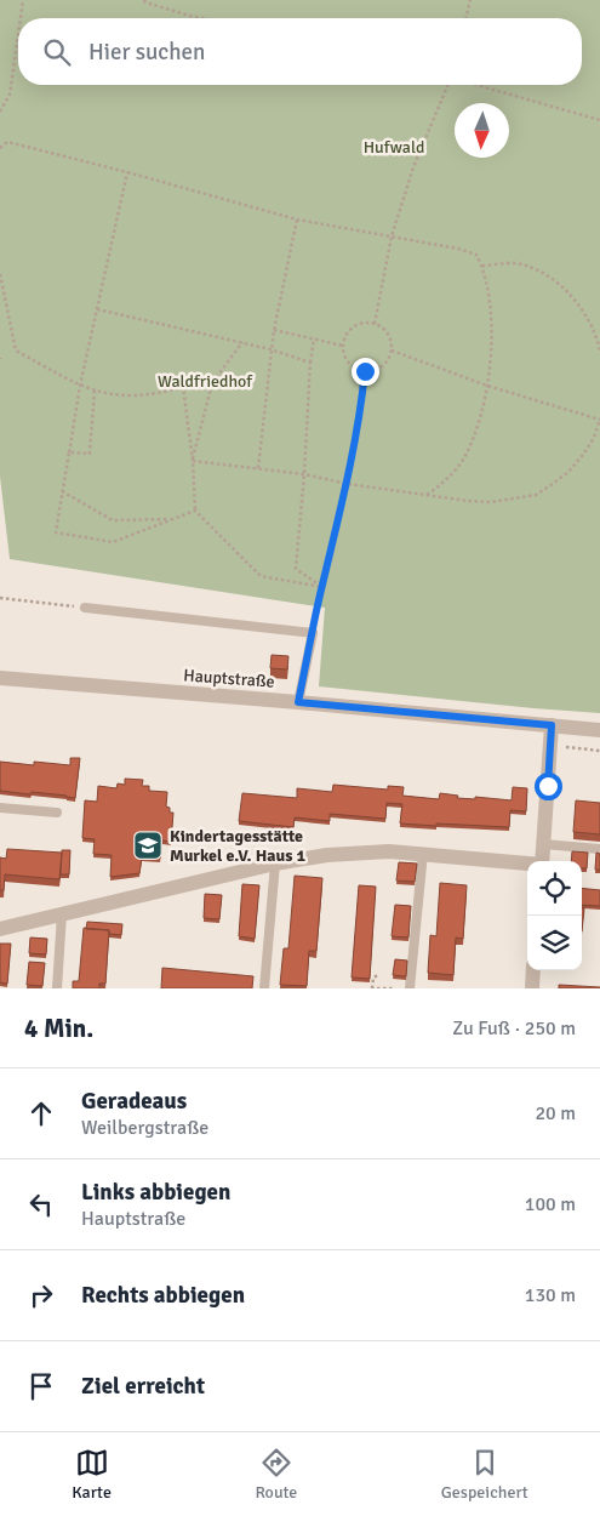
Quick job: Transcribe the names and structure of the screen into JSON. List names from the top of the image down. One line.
{"streets":{"street":["Hauptstraße"]},"parks":["Hufwald","Waldfriedhof"],"places":{"school or university":["Kindertagesstätte Murkel e.V. Haus 1"]},"north":"bottom","page":{"search":"Hier suchen","heading":["4 Min.","Zu Fuß · 250 m"],"list":[["Geradeaus","Weilbergstraße","20 m"],["Links abbiegen","Hauptstraße","100 m"],["Rechts abbiegen","130 m"],"Ziel erreicht"],"nav":["Karte","Route","Gespeichert"]}}
